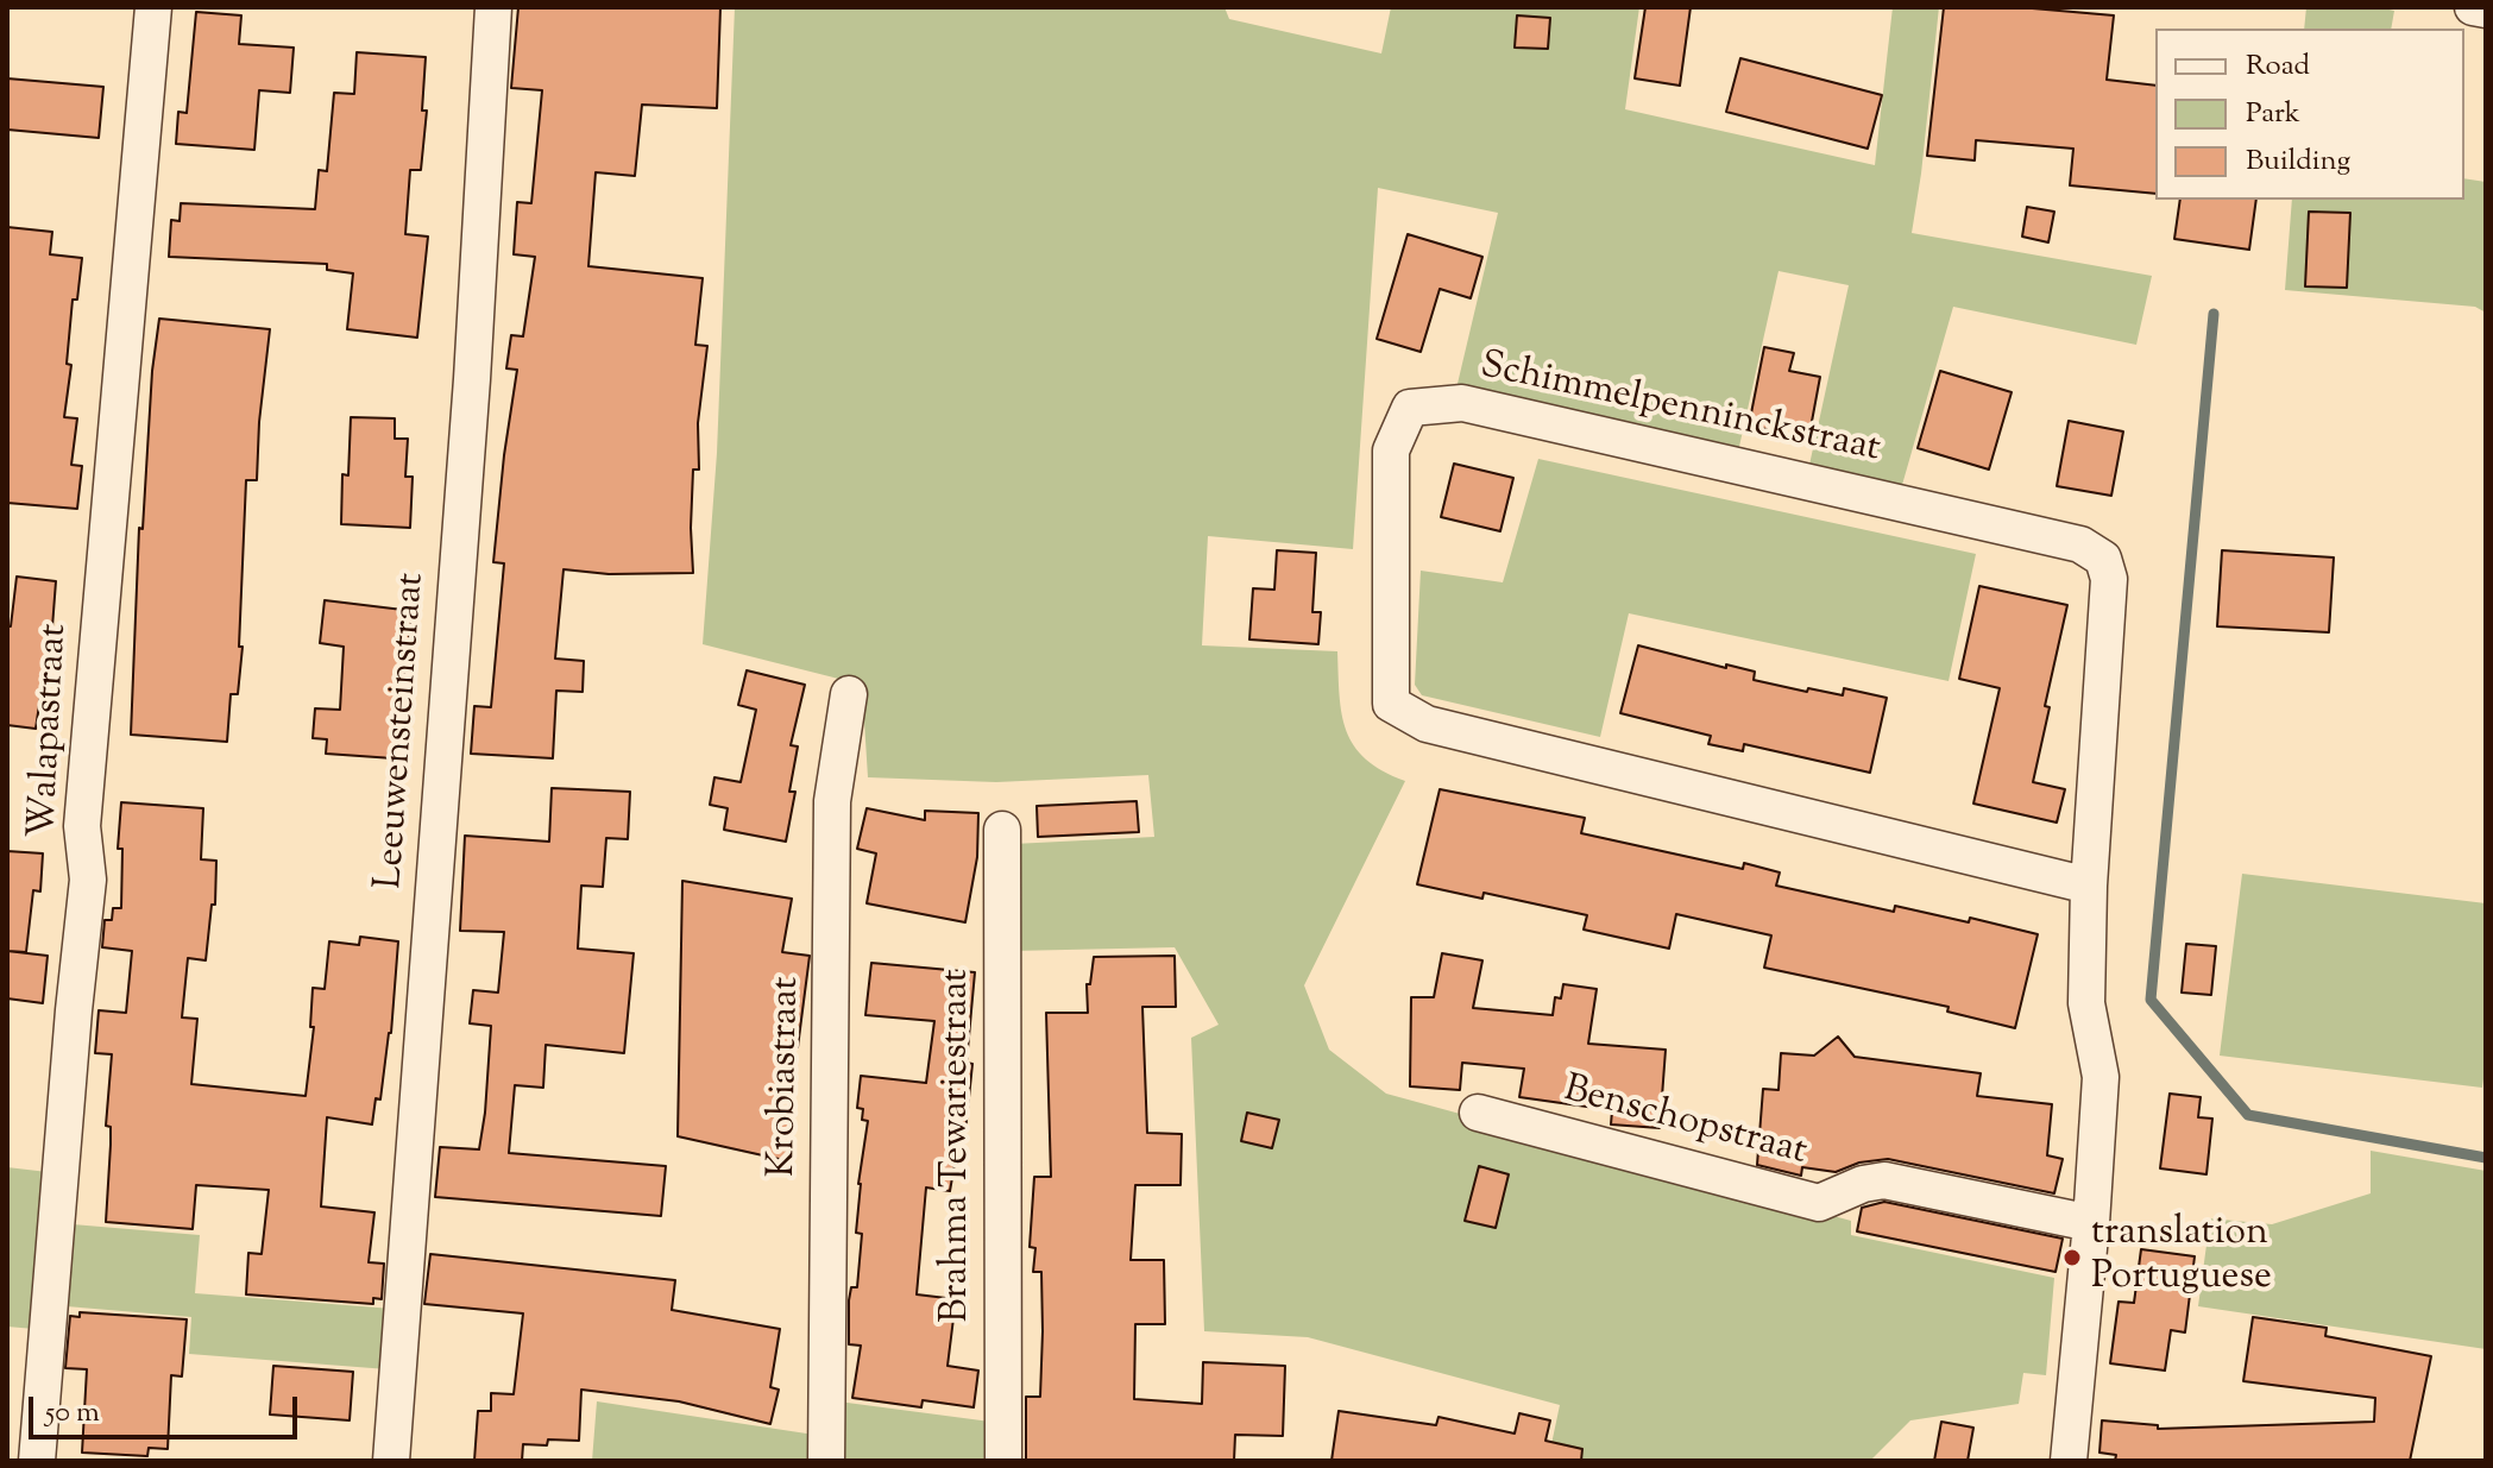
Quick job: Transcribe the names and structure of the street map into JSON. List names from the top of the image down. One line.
{"streets":{"street":["Schimmelpenninckstraat","Walapastraat","Leeuwensteinstraat","Krobiastraat","Benschopstraat","Brahma Tewariestraat"]},"crossings":[["Schimmelpenninckstraat","Benschopstraat"]],"places":["translation Portuguese"],"legend":["Road","Park","Building"],"scale_bar":"50 m"}
